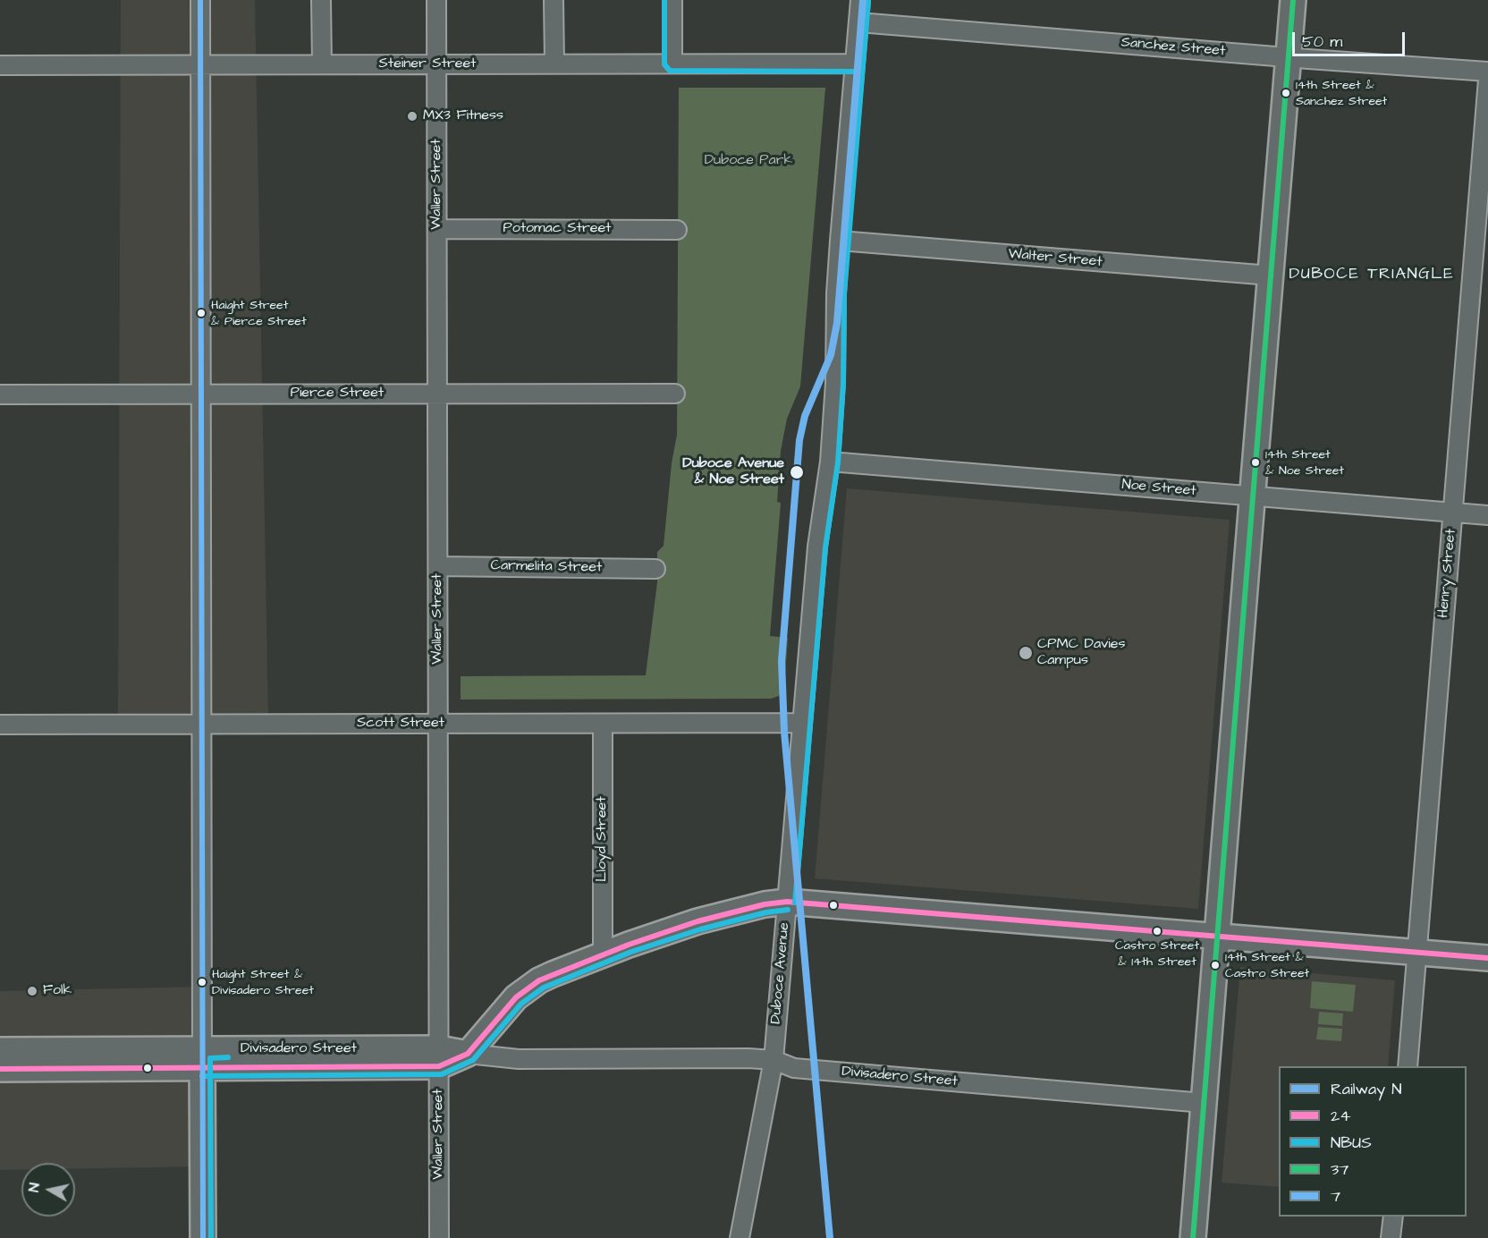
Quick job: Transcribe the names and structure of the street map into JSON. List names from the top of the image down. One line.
{"streets":{"main road":["Divisadero Street"],"street":["Sanchez Street","Steiner Street","Waller Street","Potomac Street","Walter Street","Pierce Street","Noe Street","Carmelita Street","Henry Street","Scott Street","Lloyd Street","Duboce Avenue"]},"crossings":[["Sanchez Street","Duboce Avenue"],["Steiner Street","Waller Street"],["Steiner Street","Duboce Avenue"],["Waller Street","Potomac Street"],["Waller Street","Pierce Street"],["Waller Street","Carmelita Street"],["Waller Street","Scott Street"],["Waller Street","Divisadero Street"],["Walter Street","Duboce Avenue"],["Noe Street","Henry Street"],["Noe Street","Duboce Avenue"],["Scott Street","Lloyd Street"],["Scott Street","Duboce Avenue"],["Duboce Avenue","Divisadero Street"]],"districts":["DUBOCE TRIANGLE"],"parks":["Duboce Park"],"places":["14th Street & Sanchez Street","MX3 Fitness","Haight Street & Pierce Street","14th Street & Noe Street","Duboce Avenue & Noe Street","CPMC Davies Campus","Castro Street & 14th Street","14th Street & Castro Street","Haight Street & Divisadero Street","Folk"],"lines":["rail line N","transit line NBUS","transit line 37","transit line 7","transit line 24"],"legend":["Railway N","24","NBUS","37","7"],"scale_bar":"50 m","north":"left"}
